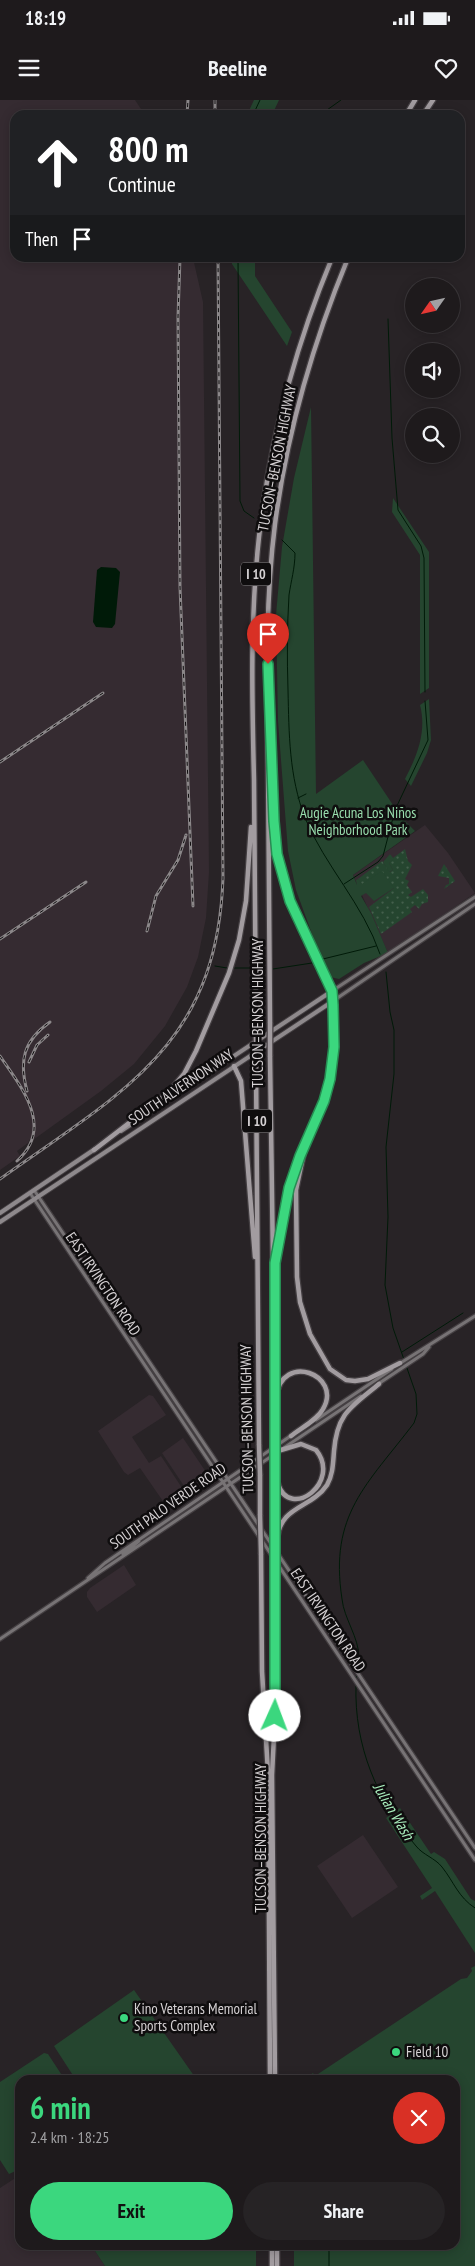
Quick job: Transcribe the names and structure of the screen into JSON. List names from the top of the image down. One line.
{"streets":{"highway":["TUCSON–BENSON HIGHWAY","I 10"],"main road":["SOUTH ALVERNON WAY","EAST IRVINGTON ROAD","SOUTH PALO VERDE ROAD"]},"crossings":[["SOUTH ALVERNON WAY","EAST IRVINGTON ROAD"],["EAST IRVINGTON ROAD","SOUTH PALO VERDE ROAD"]],"water":["Julian Wash"],"parks":["Augie Acuna Los Niños Neighborhood Park"],"places":["Kino Veterans Memorial Sports Complex","Field 10"],"north":"bottom left","page":{"status":"18:19","header":"Beeline","turn":["800 m","Continue"],"then":"Then","heading":["6 min","2.4 km · 18:25"],"buttons":["Exit","Share"]}}
